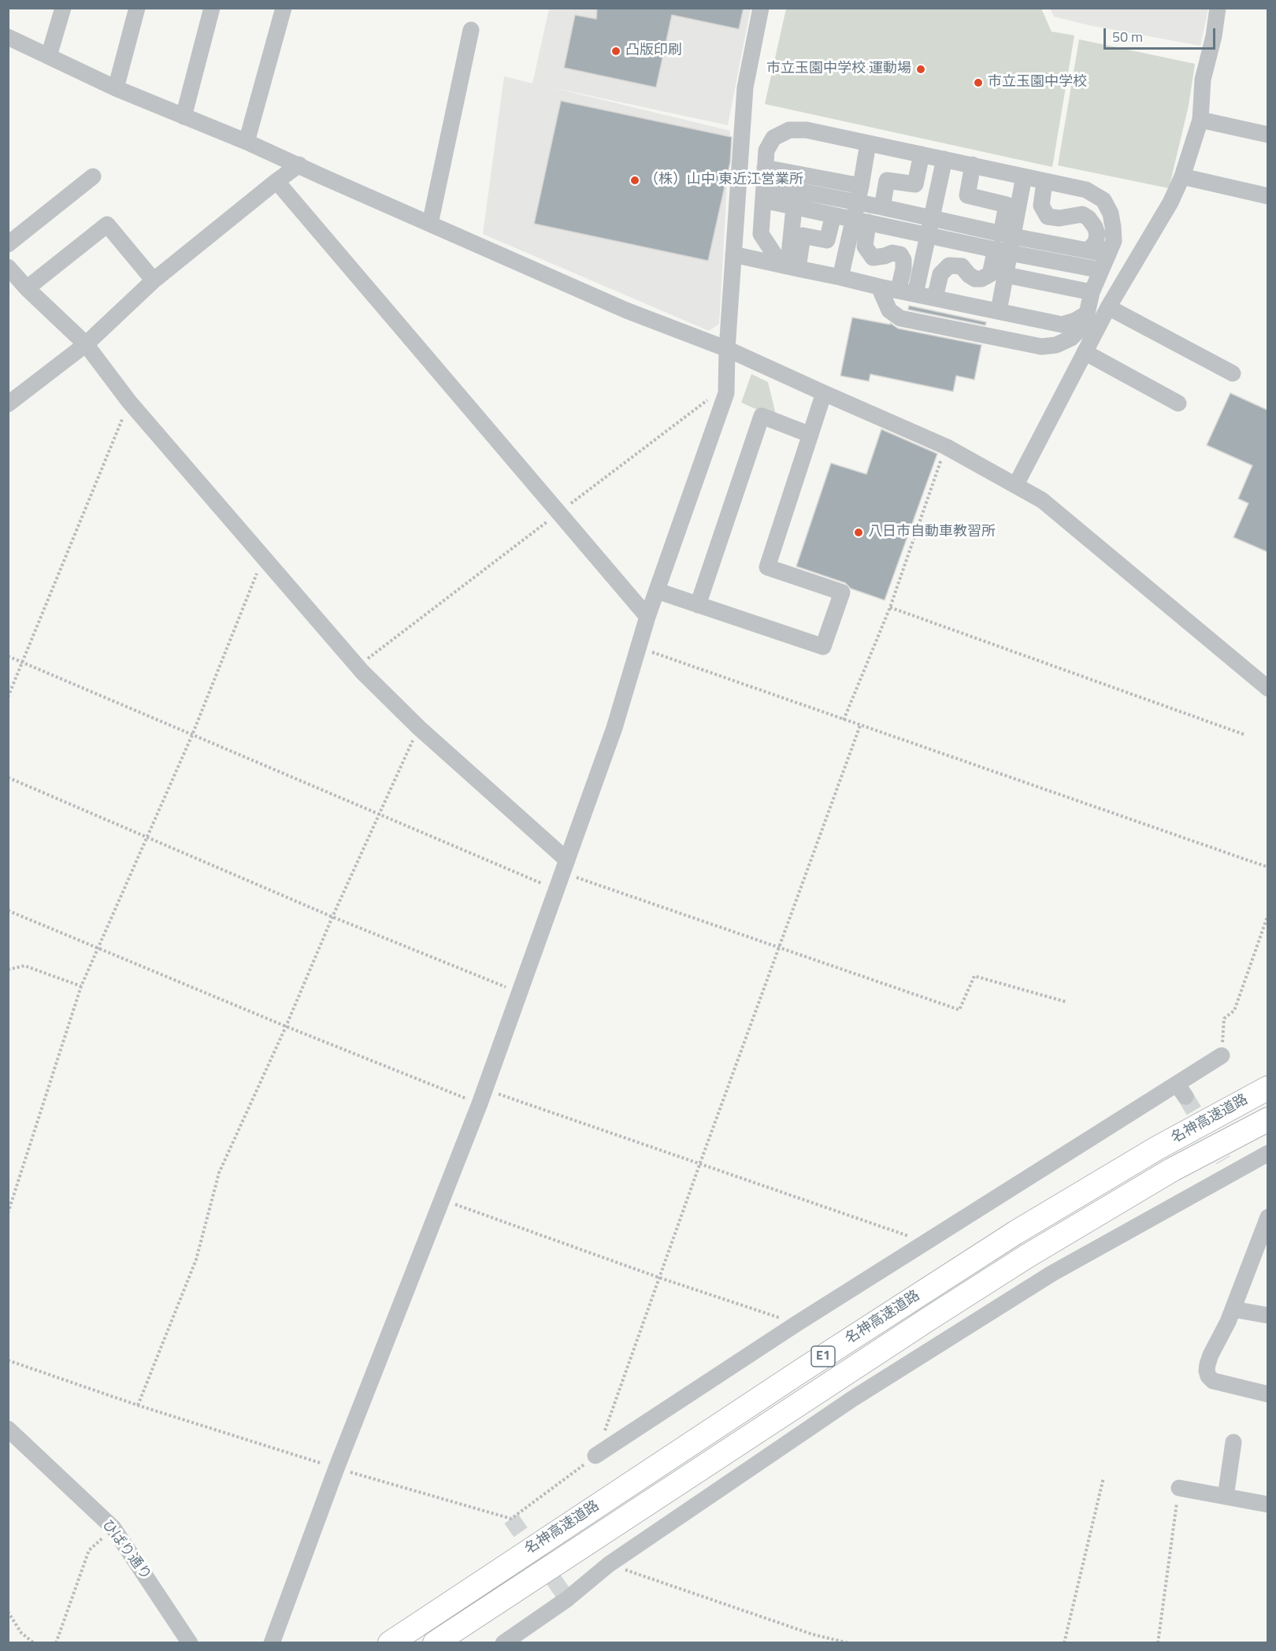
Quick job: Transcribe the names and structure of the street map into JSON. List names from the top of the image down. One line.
{"streets":{"highway":["名神高速道路","E1"],"street":["ひばり通り"]},"places":["凸版印刷","市立玉園中学校 運動場","市立玉園中学校","（株）山中 東近江営業所","八日市自動車教習所"],"scale_bar":"50 m"}
